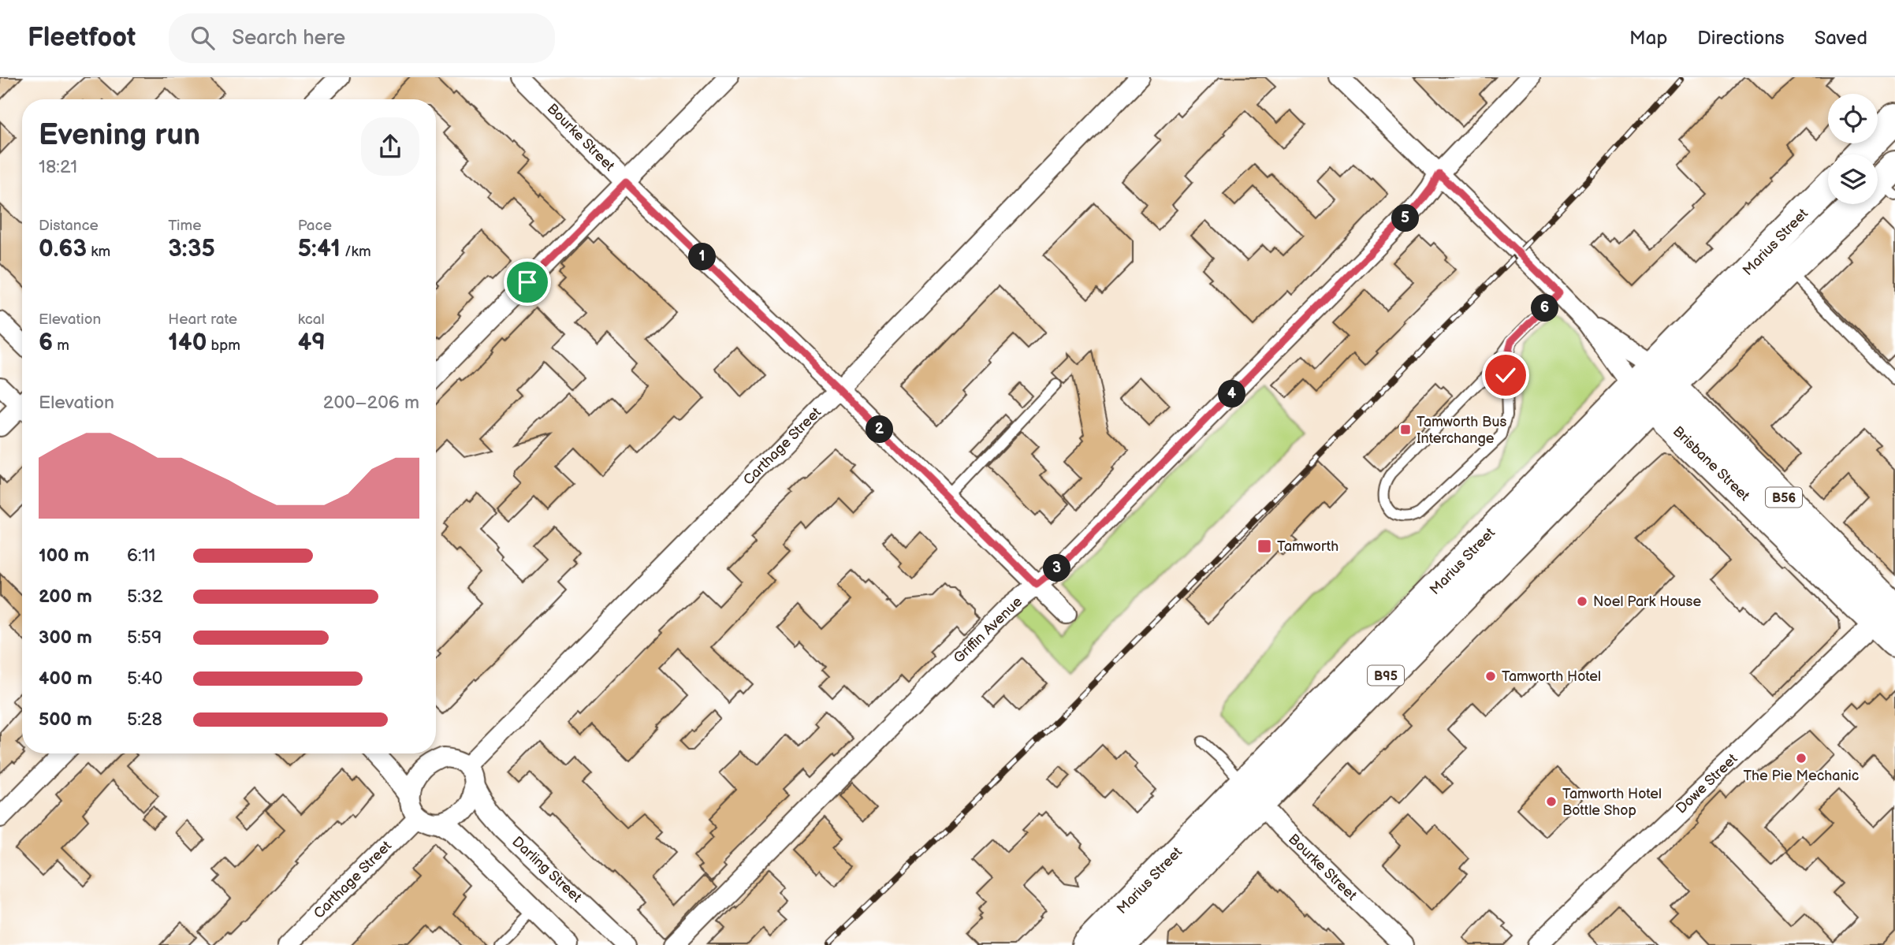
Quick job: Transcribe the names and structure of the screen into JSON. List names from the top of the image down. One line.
{"streets":{"main road":["Marius Street","Brisbane Street","B56","B95"],"street":["Bourke Street","Carthage Street","Griffin Avenue","Dowe Street","Darling Street"]},"crossings":[["Bourke Street","Marius Street"],["Bourke Street","Carthage Street"],["Bourke Street","Griffin Avenue"],["Marius Street","Brisbane Street"],["Carthage Street","Darling Street"],["Brisbane Street","Griffin Avenue"],["Brisbane Street","Dowe Street"]],"places":{"transit":["Tamworth Bus Interchange","Tamworth"],"other":["Noel Park House","Tamworth Hotel","The Pie Mechanic","Tamworth Hotel Bottle Shop"]},"page":{"header":"Fleetfoot","search":"Search here","nav":["Map","Directions","Saved"],"heading":["Evening run","18:21"],"stats":[["Distance","0.63 km"],["Time","3:35"],["Pace","5:41 /km"],["Elevation","6 m"],["Heart rate","140 bpm"],["kcal","49"]],"pins":["5","1","6","4","2","3"],"chart":["Elevation","200–206 m"],"list":[{"name":"100 m","note":"6:11"},{"name":"200 m","note":"5:32"},{"name":"300 m","note":"5:59"},{"name":"400 m","note":"5:40"},{"name":"500 m","note":"5:28"}]}}
